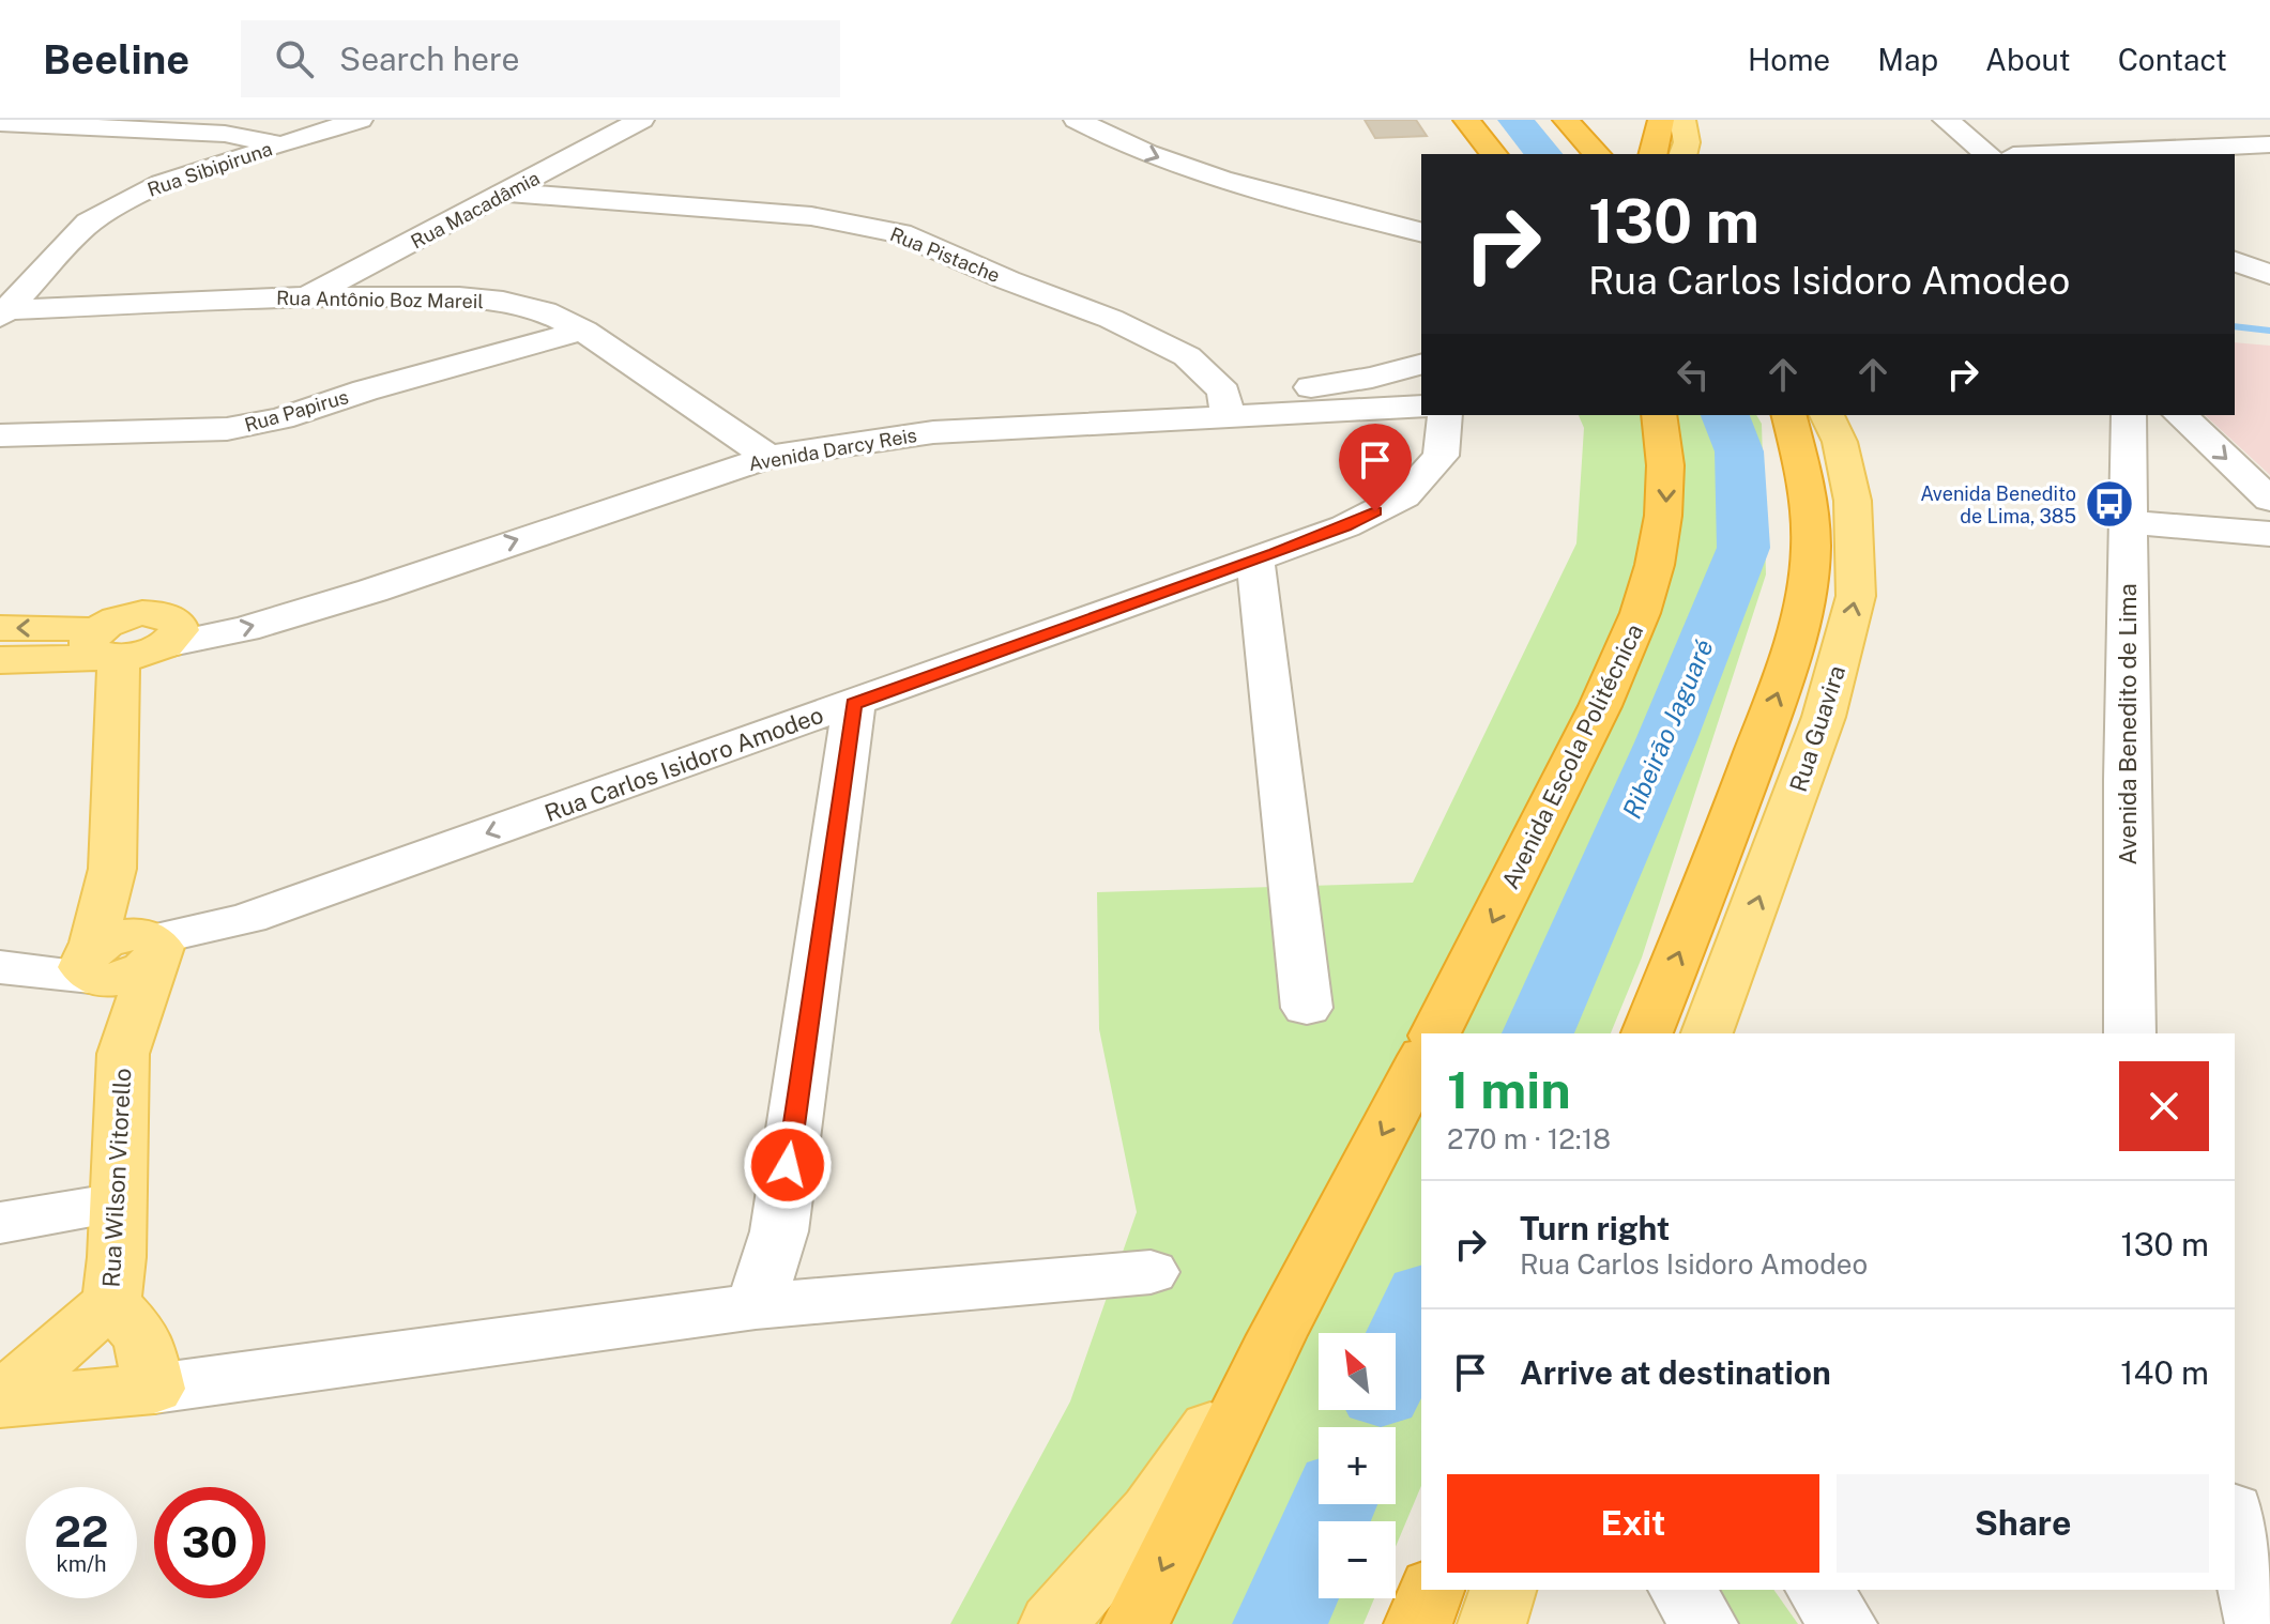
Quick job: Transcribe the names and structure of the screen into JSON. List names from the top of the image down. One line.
{"streets":{"highway":["Avenida Escola Politécnica"],"main road":["Rua Guavira","Rua Wilson Vitorello"],"street":["Rua Sibipiruna","Rua Macadâmia","Rua Pistache","Rua Antônio Boz Mareil","Rua Papirus","Avenida Darcy Reis","Avenida Benedito de Lima","Rua Carlos Isidoro Amodeo"]},"crossings":[["Rua Sibipiruna","Rua Antônio Boz Mareil"],["Rua Macadâmia","Rua Pistache"],["Rua Macadâmia","Rua Antônio Boz Mareil"],["Rua Pistache","Avenida Darcy Reis"],["Rua Antônio Boz Mareil","Rua Papirus"],["Rua Antônio Boz Mareil","Avenida Darcy Reis"],["Rua Carlos Isidoro Amodeo","Rua Wilson Vitorello"]],"one_way":["Rua Guavira","Rua Carlos Isidoro Amodeo"],"water":["Ribeirão Jaguaré"],"places":{"bus stop":["Avenida Benedito de Lima, 385"]},"north":"top left","page":{"header":"Beeline","search":"Search here","nav":["Home","Map","About","Contact"],"turn":["130 m","Rua Carlos Isidoro Amodeo"],"heading":["1 min","270 m · 12:18"],"list":[{"name":"Turn right","note":"Rua Carlos Isidoro Amodeo","value":"130 m"},{"name":"Arrive at destination","value":"140 m"}],"map_buttons":["+","−"],"buttons":["Exit","Share"],"speed":"22 km/h","limit":"30"}}
